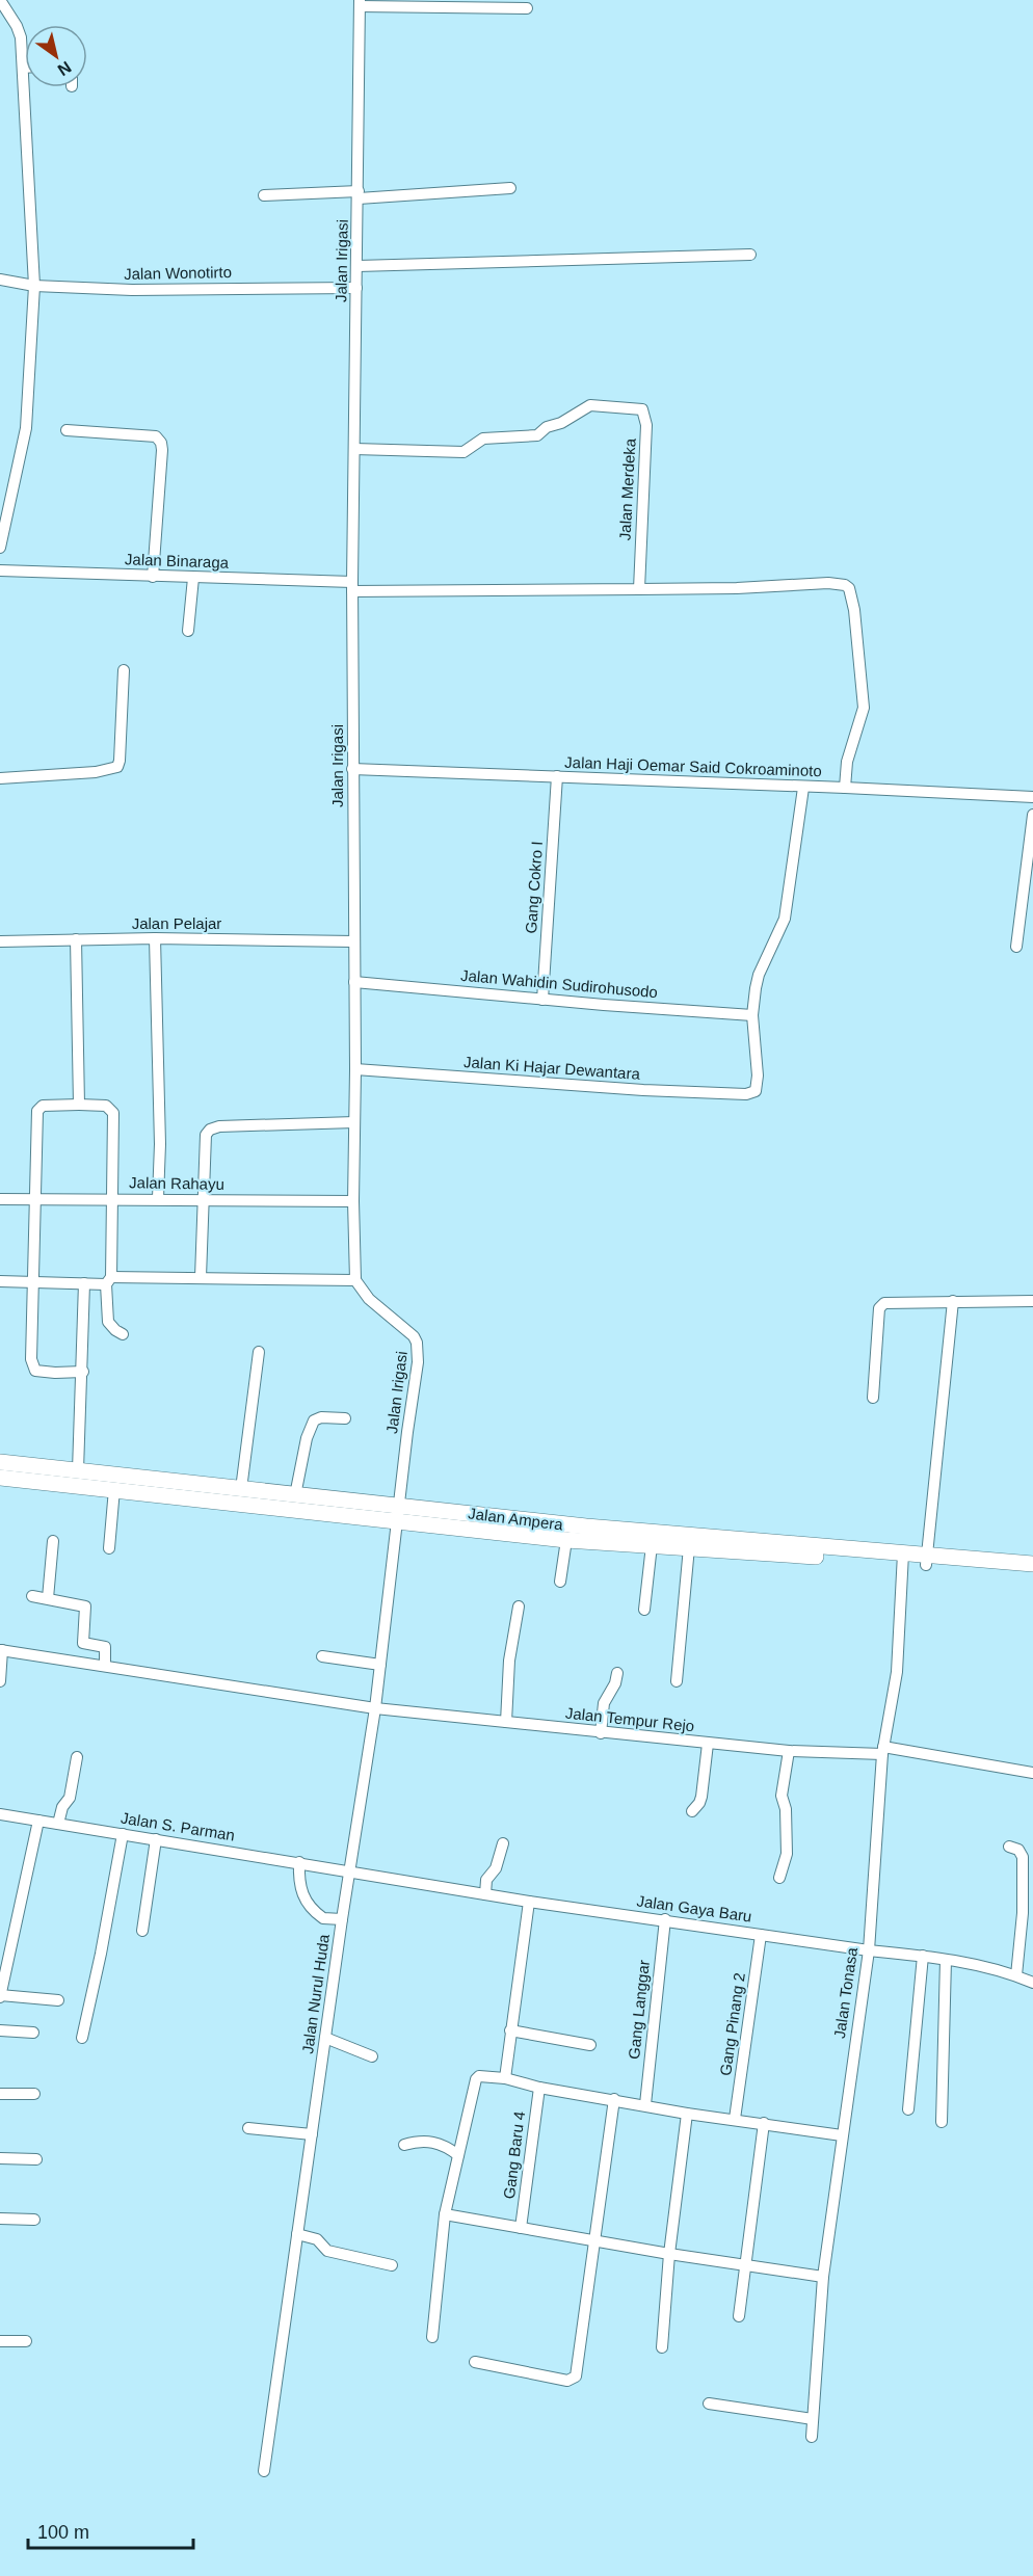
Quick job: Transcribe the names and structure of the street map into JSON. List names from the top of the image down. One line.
{"streets":{"main road":["Jalan Ampera"],"street":["Jalan Irigasi","Jalan Wonotirto","Jalan Merdeka","Jalan Binaraga","Jalan Haji Oemar Said Cokroaminoto","Gang Cokro I","Jalan Pelajar","Jalan Wahidin Sudirohusodo","Jalan Ki Hajar Dewantara","Jalan Rahayu","Jalan Tempur Rejo","Jalan S. Parman","Jalan Gaya Baru","Jalan Tonasa","Jalan Nurul Huda","Gang Langgar","Gang Pinang 2","Gang Baru 4"]},"crossings":[["Jalan Irigasi","Jalan Wonotirto"],["Jalan Irigasi","Jalan Merdeka"],["Jalan Irigasi","Jalan Binaraga"],["Jalan Irigasi","Jalan Haji Oemar Said Cokroaminoto"],["Jalan Irigasi","Jalan Pelajar"],["Jalan Irigasi","Jalan Wahidin Sudirohusodo"],["Jalan Irigasi","Jalan Ki Hajar Dewantara"],["Jalan Irigasi","Jalan Rahayu"],["Jalan Irigasi","Jalan Ampera"],["Jalan Irigasi","Jalan Nurul Huda"],["Jalan Haji Oemar Said Cokroaminoto","Gang Cokro I"],["Gang Cokro I","Jalan Wahidin Sudirohusodo"],["Jalan Wahidin Sudirohusodo","Jalan Ki Hajar Dewantara"],["Jalan Ampera","Jalan Tonasa"],["Jalan Ampera","Jalan Nurul Huda"],["Jalan Tempur Rejo","Jalan Tonasa"],["Jalan Tempur Rejo","Jalan Nurul Huda"],["Jalan S. Parman","Jalan Gaya Baru"],["Jalan S. Parman","Jalan Nurul Huda"],["Jalan Gaya Baru","Jalan Tonasa"],["Jalan Gaya Baru","Jalan Nurul Huda"],["Jalan Gaya Baru","Gang Langgar"],["Jalan Gaya Baru","Gang Pinang 2"]],"scale_bar":"100 m","north":"bottom right"}
